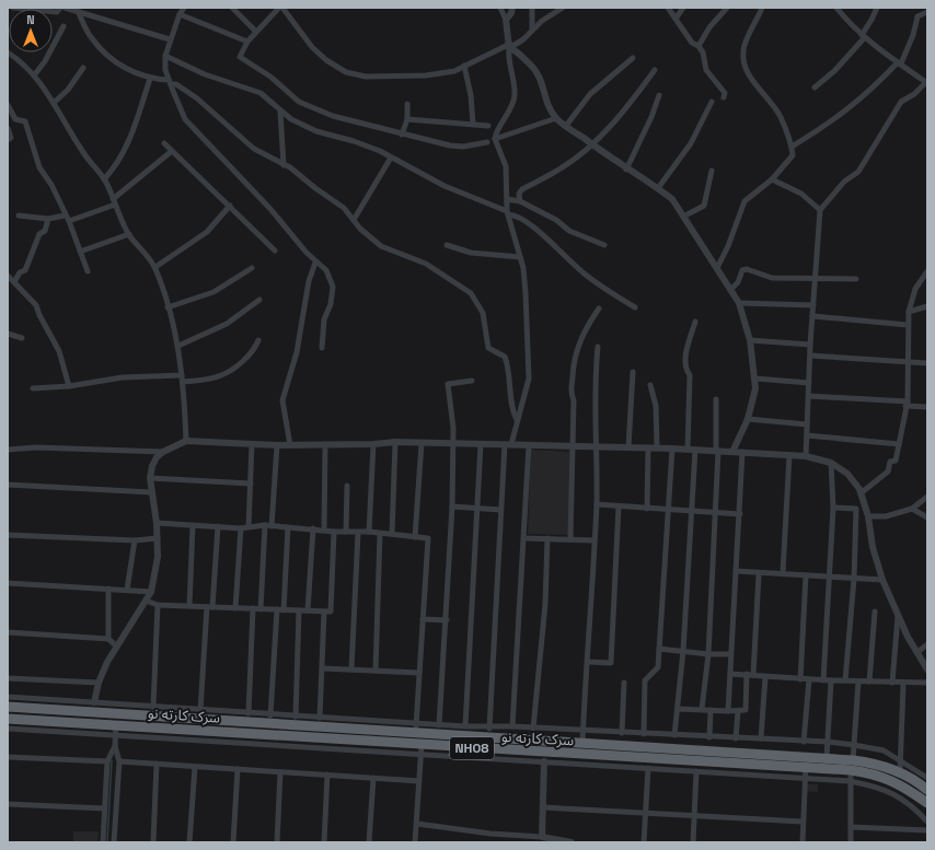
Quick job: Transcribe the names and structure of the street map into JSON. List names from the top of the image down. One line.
{"streets":{"highway":["سرک کارته نو","NH08"]},"north":"top"}
